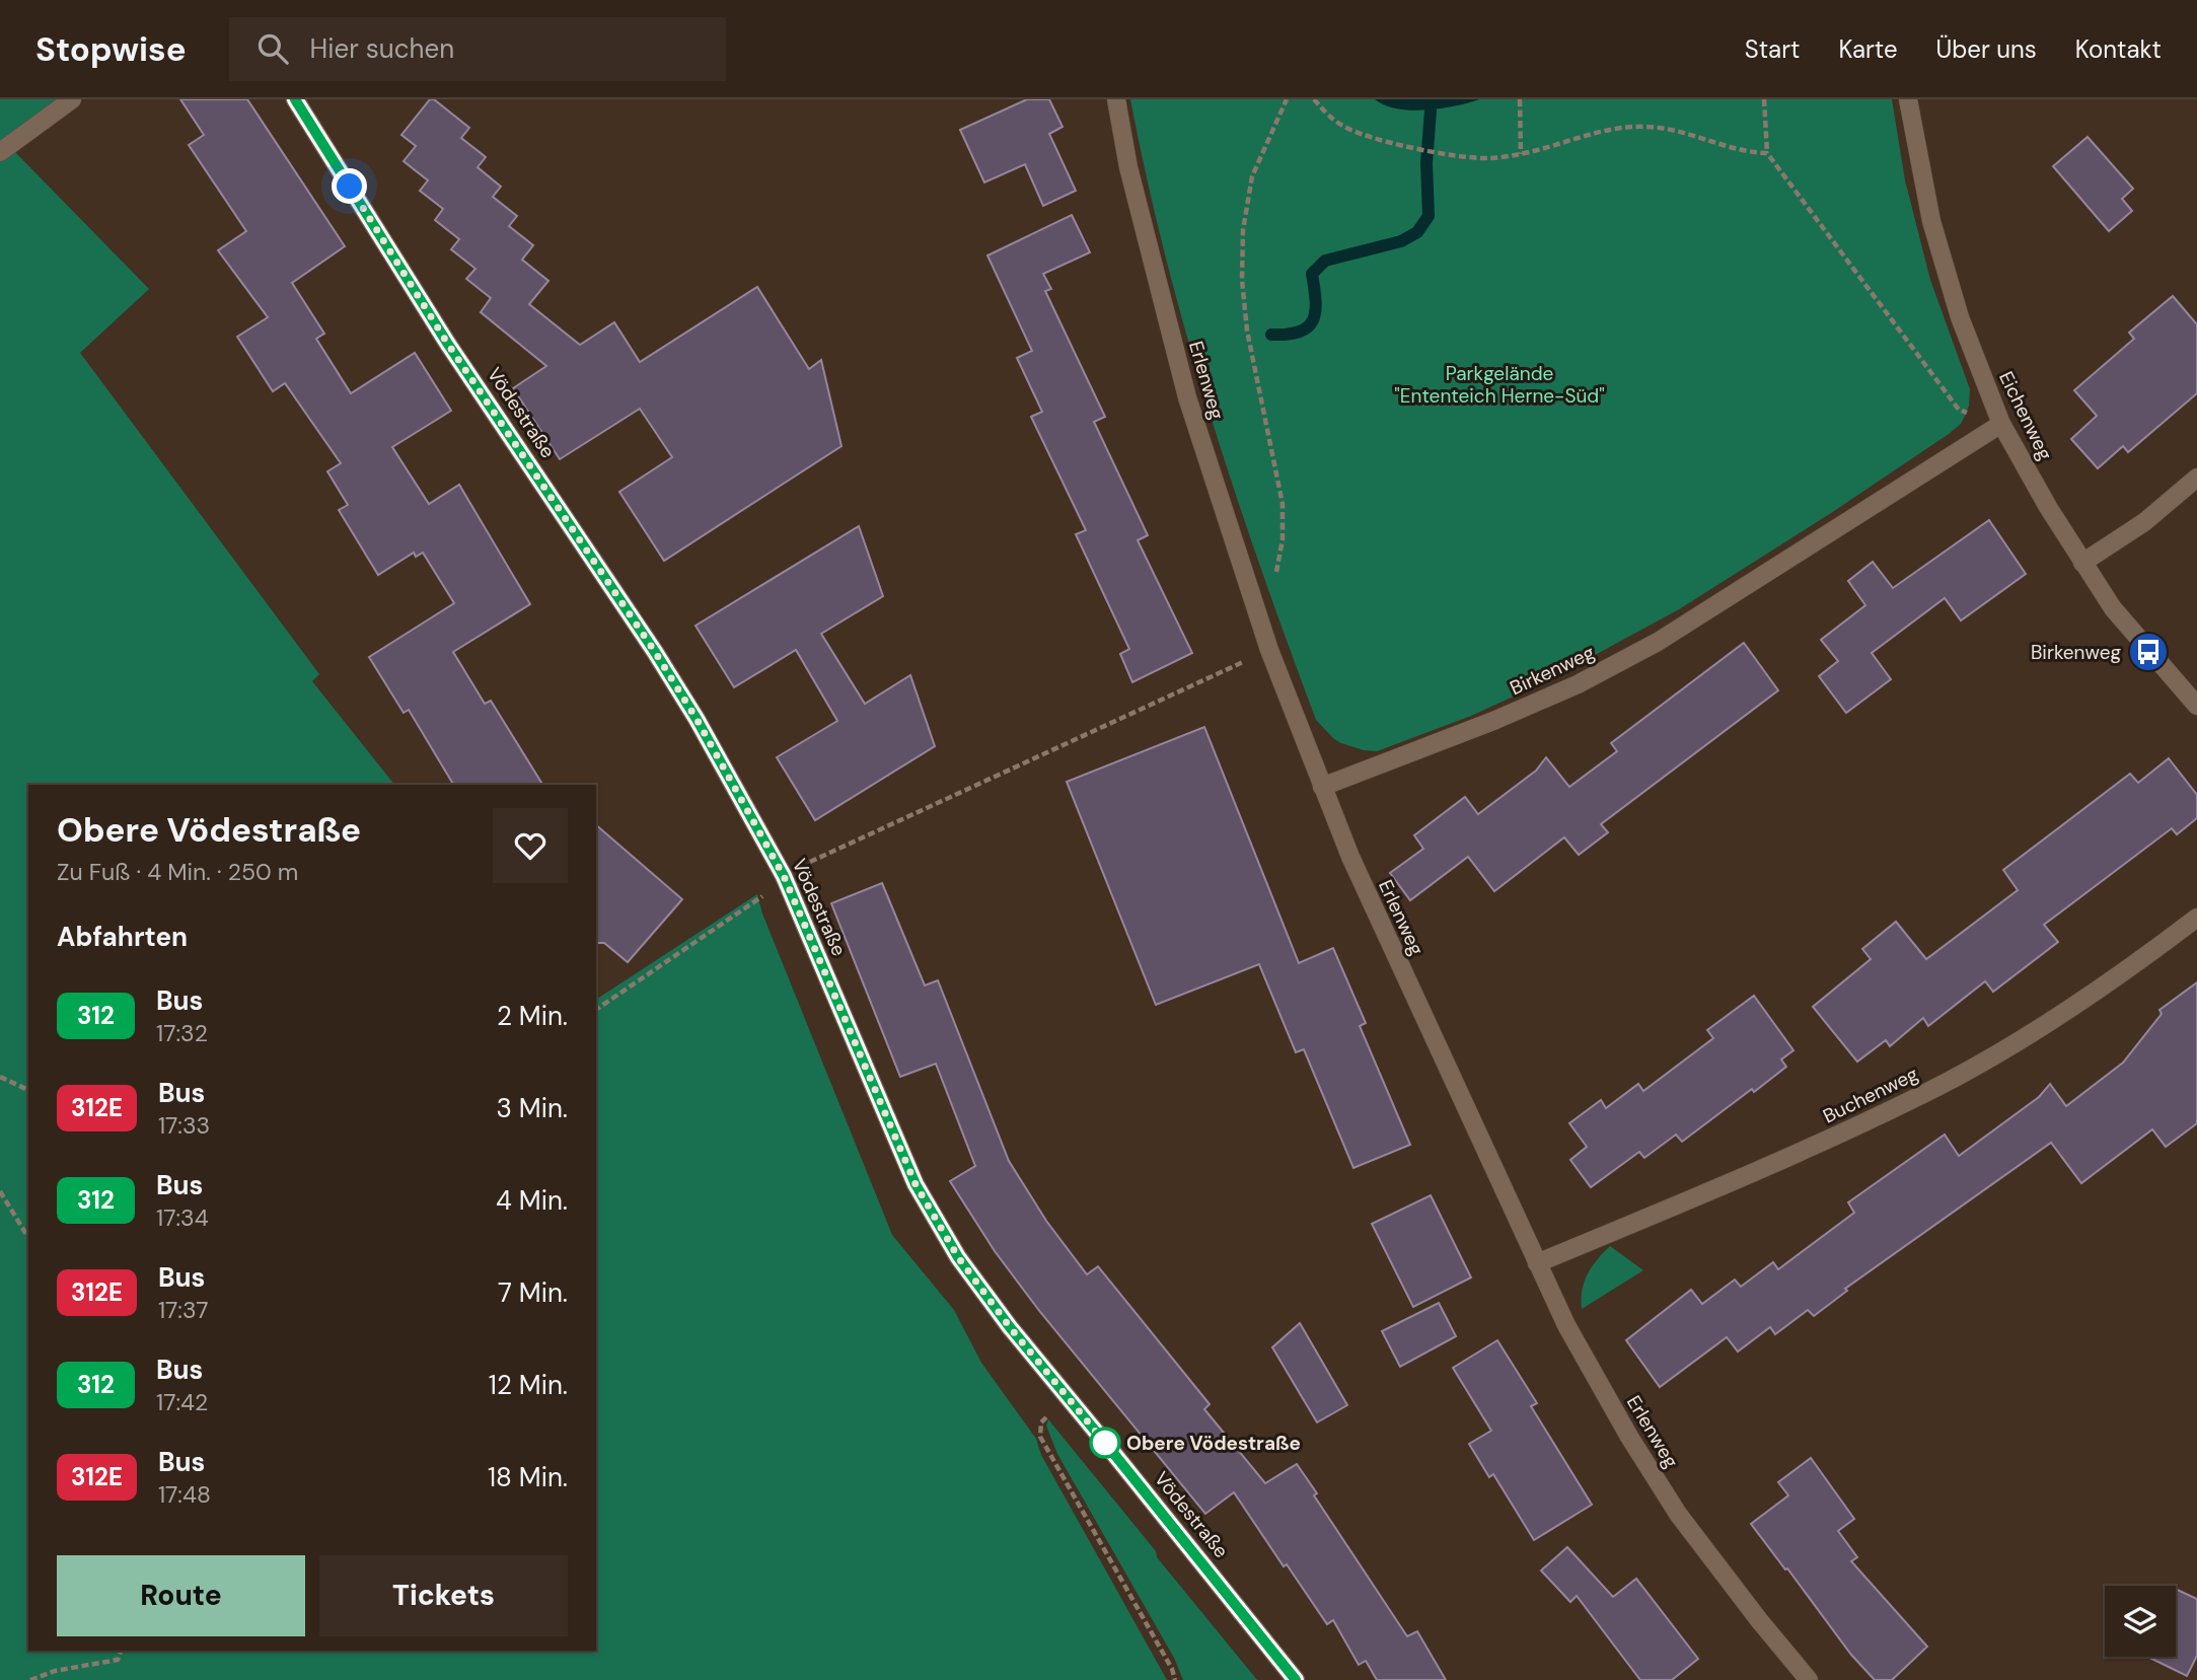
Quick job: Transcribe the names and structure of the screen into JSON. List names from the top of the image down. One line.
{"streets":{"street":["Erlenweg","Vödestraße","Eichenweg","Birkenweg","Buchenweg"]},"crossings":[["Erlenweg","Birkenweg"],["Erlenweg","Buchenweg"],["Eichenweg","Birkenweg"]],"parks":["Parkgelände \"Ententeich Herne-Süd\""],"places":{"bus stop":["Birkenweg"],"other":["Obere Vödestraße"]},"lines":["bus line 312"],"page":{"header":"Stopwise","search":"Hier suchen","nav":["Start","Karte","Über uns","Kontakt"],"heading":[["Obere Vödestraße","Zu Fuß · 4 Min. · 250 m"],"Abfahrten"],"list":[{"mark":"312","name":"Bus","note":"17:32","value":"2 Min."},{"mark":"312E","name":"Bus","note":"17:33","value":"3 Min."},{"mark":"312","name":"Bus","note":"17:34","value":"4 Min."},{"mark":"312E","name":"Bus","note":"17:37","value":"7 Min."},{"mark":"312","name":"Bus","note":"17:42","value":"12 Min."},{"mark":"312E","name":"Bus","note":"17:48","value":"18 Min."}],"buttons":["Route","Tickets"]}}
